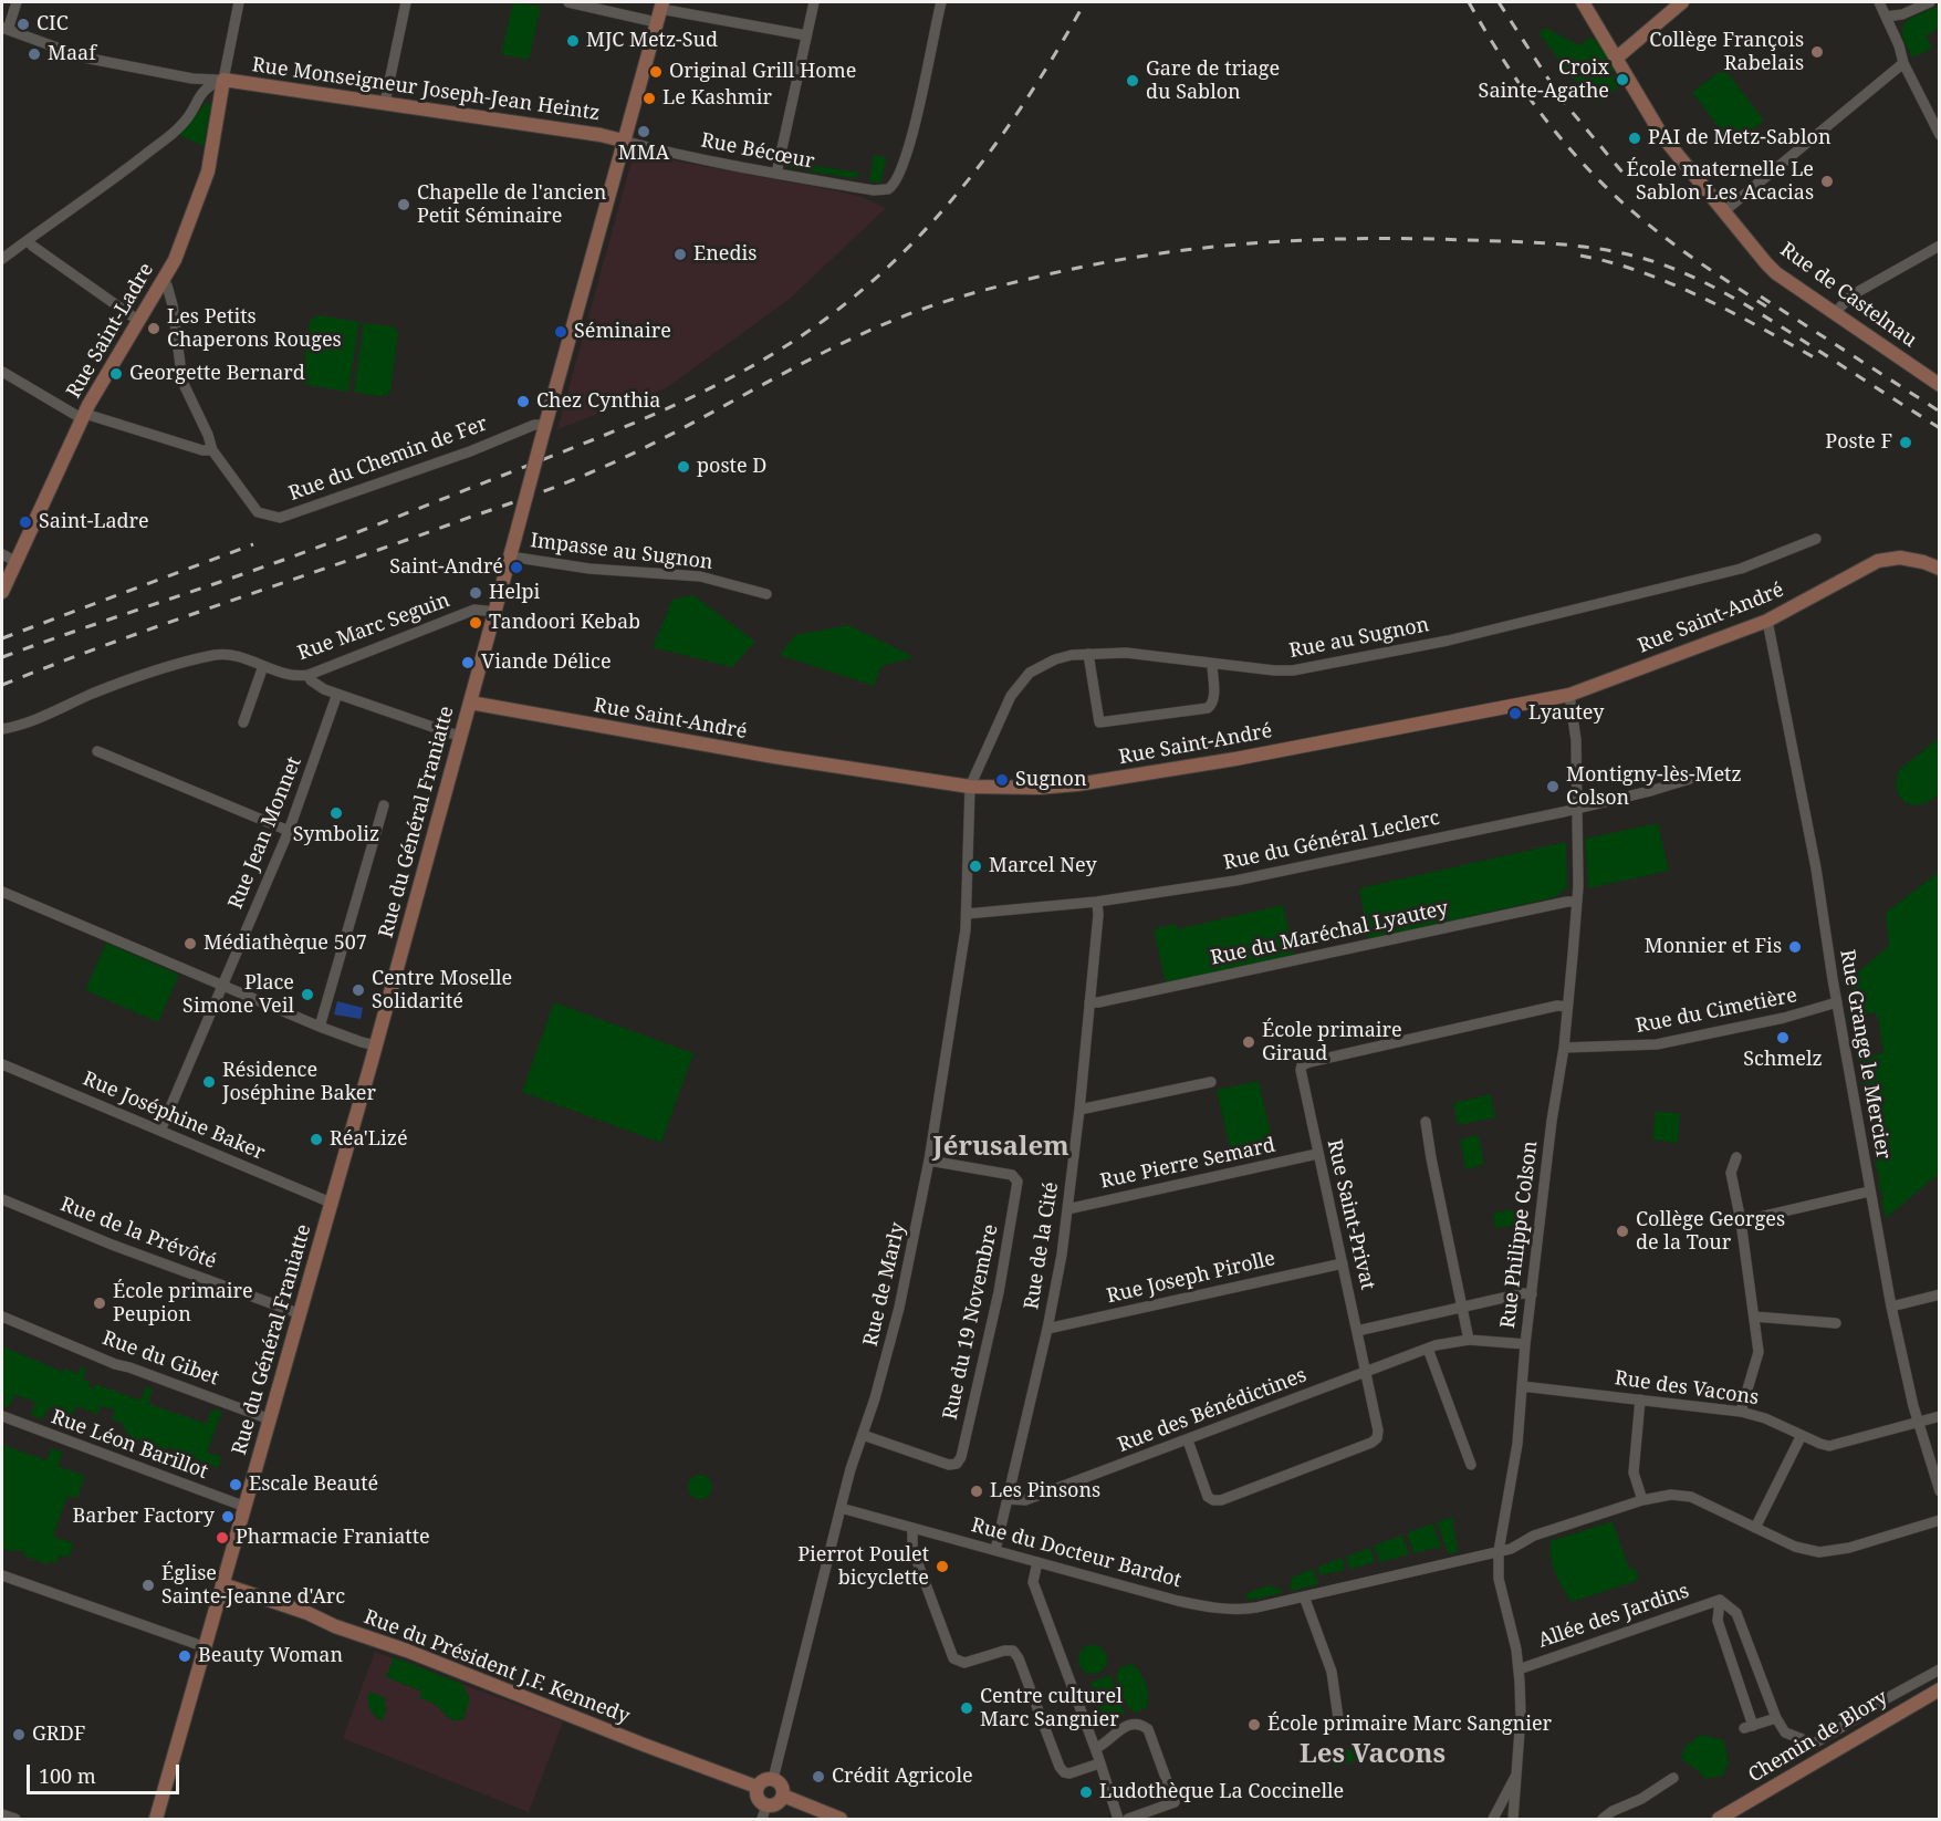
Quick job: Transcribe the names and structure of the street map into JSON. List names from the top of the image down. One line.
{"streets":{"street":["Rue Monseigneur Joseph-Jean Heintz","Rue Bécœur","Rue de Castelnau","Rue Saint-Ladre","Rue du Chemin de Fer","Impasse au Sugnon","Rue Saint-André","Rue Marc Seguin","Rue au Sugnon","Rue du Général Franiatte","Rue Jean Monnet","Rue du Général Leclerc","Rue du Maréchal Lyautey","Rue du Cimetière","Rue Grange le Mercier","Rue Joséphine Baker","Rue Pierre Semard","Rue Saint-Privat","Rue de la Prévôté","Rue Philippe Colson","Rue de la Cité","Rue Joseph Pirolle","Rue de Marly","Rue du 19 Novembre","Rue du Gibet","Rue des Vacons","Rue des Bénédictines","Rue Léon Barillot","Rue du Docteur Bardot","Allée des Jardins","Rue du Président J.F. Kennedy","Chemin de Blory"]},"crossings":[["Rue Monseigneur Joseph-Jean Heintz","Rue Bécœur"],["Rue Monseigneur Joseph-Jean Heintz","Rue Saint-Ladre"],["Rue Monseigneur Joseph-Jean Heintz","Rue du Général Franiatte"],["Rue Bécœur","Rue du Général Franiatte"],["Rue Saint-Ladre","Rue du Chemin de Fer"],["Rue du Chemin de Fer","Rue du Général Franiatte"],["Impasse au Sugnon","Rue du Général Franiatte"],["Rue Saint-André","Rue au Sugnon"],["Rue Saint-André","Rue du Général Franiatte"],["Rue Saint-André","Rue Grange le Mercier"],["Rue Saint-André","Rue Philippe Colson"],["Rue Saint-André","Rue de Marly"],["Rue Marc Seguin","Rue du Général Franiatte"],["Rue au Sugnon","Rue de Marly"],["Rue du Général Franiatte","Rue Joséphine Baker"],["Rue du Général Franiatte","Rue de la Prévôté"],["Rue du Général Franiatte","Rue du Gibet"],["Rue du Général Franiatte","Rue Léon Barillot"],["Rue du Général Franiatte","Rue du Président J.F. Kennedy"],["Rue Jean Monnet","Rue Joséphine Baker"],["Rue du Général Leclerc","Rue Philippe Colson"],["Rue du Général Leclerc","Rue de la Cité"],["Rue du Général Leclerc","Rue de Marly"],["Rue du Maréchal Lyautey","Rue Philippe Colson"],["Rue du Maréchal Lyautey","Rue de la Cité"],["Rue du Cimetière","Rue Grange le Mercier"],["Rue du Cimetière","Rue Philippe Colson"],["Rue Grange le Mercier","Rue des Vacons"],["Rue Pierre Semard","Rue Saint-Privat"],["Rue Pierre Semard","Rue de la Cité"],["Rue Saint-Privat","Rue Philippe Colson"],["Rue Saint-Privat","Rue Joseph Pirolle"],["Rue Saint-Privat","Rue des Bénédictines"],["Rue Philippe Colson","Rue des Vacons"],["Rue Philippe Colson","Rue des Bénédictines"],["Rue Philippe Colson","Rue du Docteur Bardot"],["Rue Philippe Colson","Allée des Jardins"],["Rue de la Cité","Rue Joseph Pirolle"],["Rue de la Cité","Rue des Bénédictines"],["Rue de la Cité","Rue du Docteur Bardot"],["Rue de Marly","Rue du 19 Novembre"],["Rue de Marly","Rue du Docteur Bardot"],["Rue de Marly","Rue du Président J.F. Kennedy"]],"districts":["Jérusalem","Les Vacons"],"places":["CIC","MJC Metz-Sud","Collège François Rabelais","Maaf","Original Grill Home","Croix Sainte-Agathe","Gare de triage du Sablon","Le Kashmir","MMA","PAI de Metz-Sablon","École maternelle Le Sablon Les Acacias","Chapelle de l'ancien Petit Séminaire","Enedis","Les Petits Chaperons Rouges","Séminaire","Georgette Bernard","Chez Cynthia","Poste F","poste D","Saint-Ladre","Saint-André","Helpi","Tandoori Kebab","Viande Délice","Lyautey","Sugnon","Montigny-lès-Metz Colson","Symboliz","Marcel Ney","Médiathèque 507","Monnier et Fis","Centre Moselle Solidarité","Place Simone Veil","Schmelz","École primaire Giraud","Résidence Joséphine Baker","Réa'Lizé","Collège Georges de la Tour","École primaire Peupion","Escale Beauté","Les Pinsons","Barber Factory","Pharmacie Franiatte","Pierrot Poulet bicyclette","Église Sainte-Jeanne d'Arc","Beauty Woman","Centre culturel Marc Sangnier","École primaire Marc Sangnier","GRDF","Crédit Agricole","Ludothèque La Coccinelle"],"scale_bar":"100 m"}
